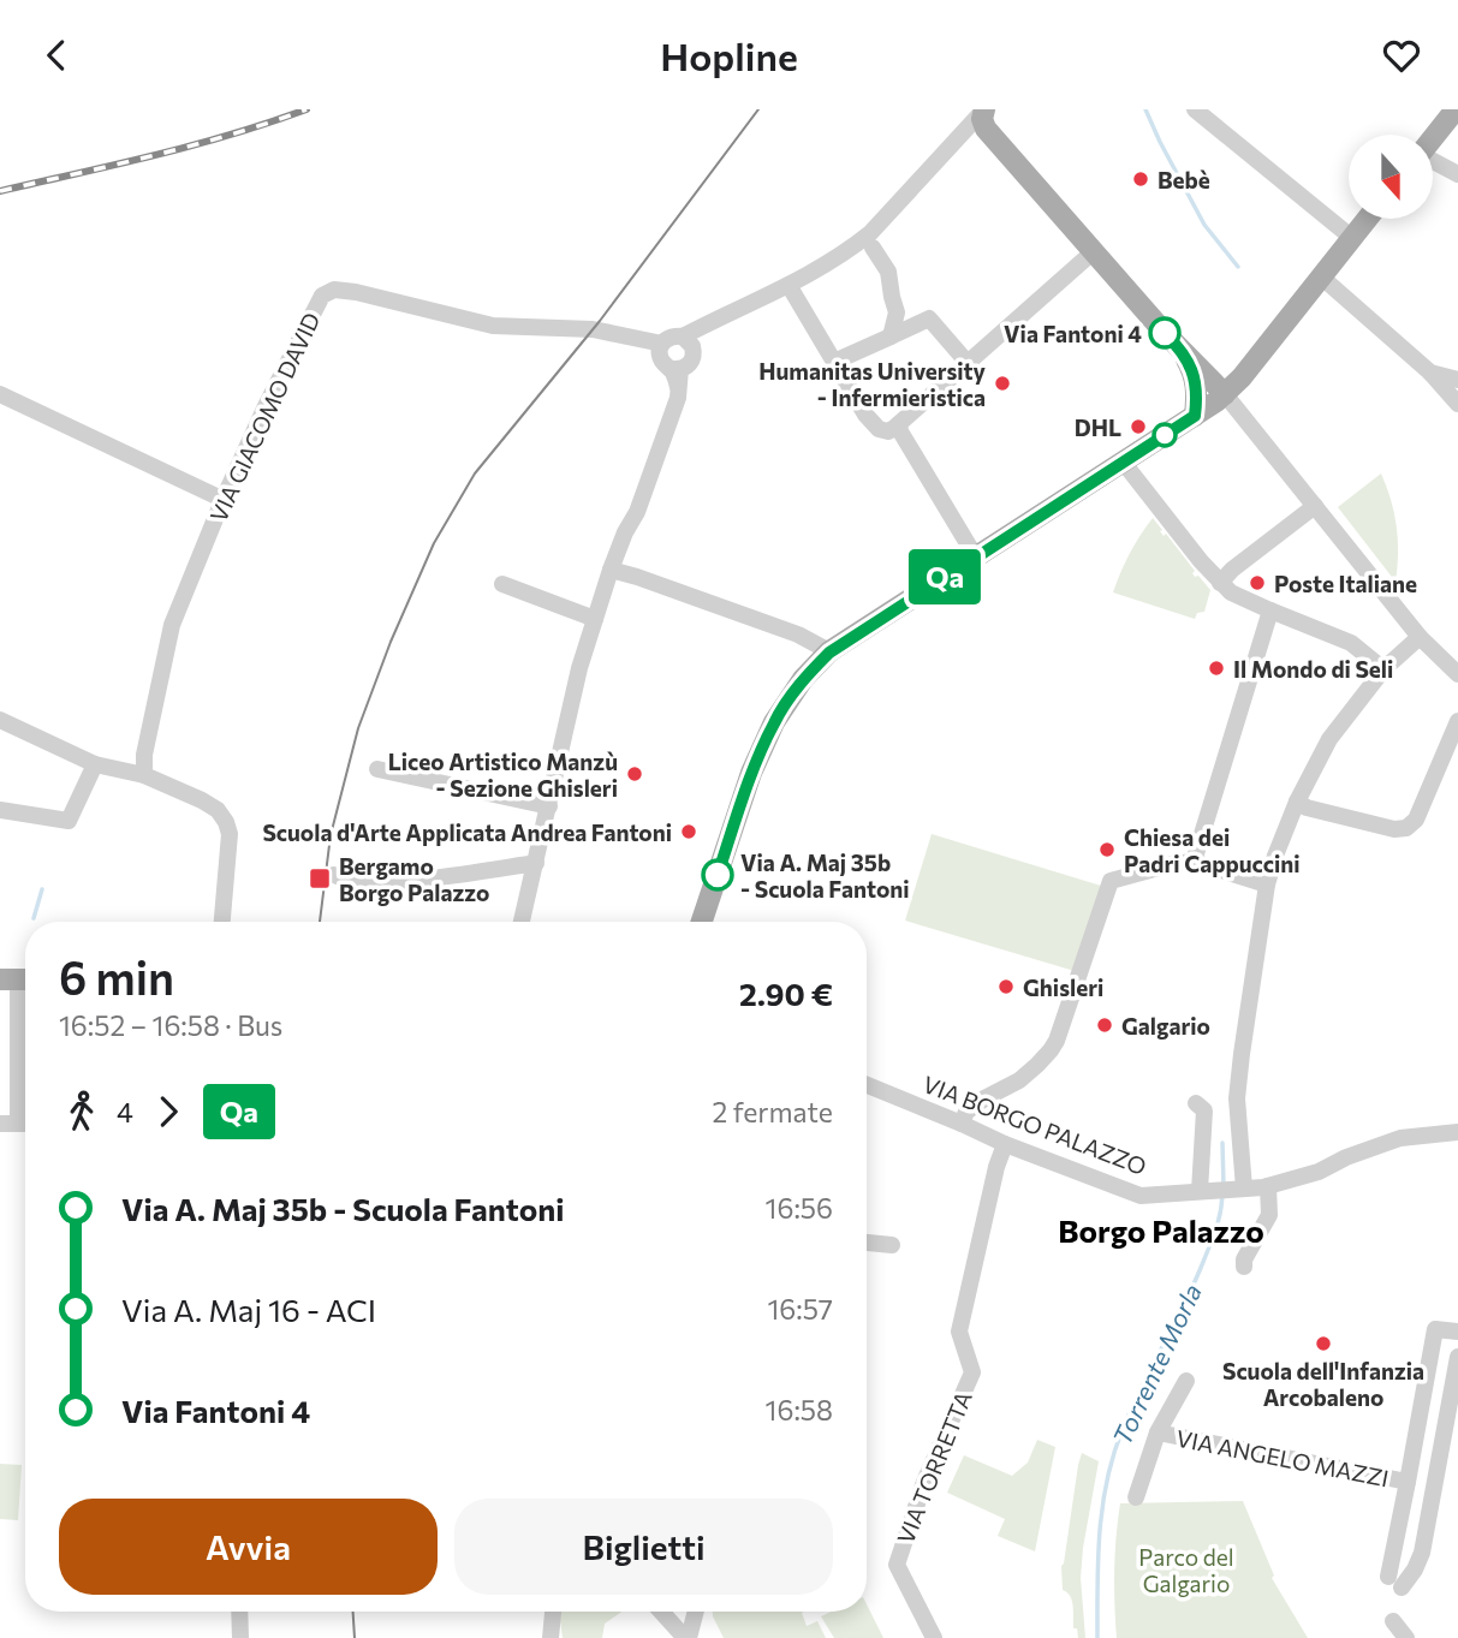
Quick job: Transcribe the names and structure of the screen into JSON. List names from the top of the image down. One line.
{"streets":{"street":["VIA GIACOMO DAVID","VIA BORGO PALAZZO","VIA ANGELO MAZZI","VIA TORRETTA"]},"crossings":[["VIA BORGO PALAZZO","VIA TORRETTA"]],"districts":["Borgo Palazzo"],"water":["Torrente Morla"],"parks":["Parco del Galgario"],"places":{"other":["Bebè","Via Fantoni 4","Humanitas University - Infermieristica","DHL","Poste Italiane","Il Mondo di Seli","Liceo Artistico Manzù - Sezione Ghisleri","Scuola d'Arte Applicata Andrea Fantoni","Chiesa dei Padri Cappuccini","Via A. Maj 35b - Scuola Fantoni","Ghisleri","Galgario","Scuola dell'Infanzia Arcobaleno"],"transit":["Bergamo Borgo Palazzo"]},"lines":["bus line Qa"],"north":"bottom","page":{"header":"Hopline","on_map":"Qa","heading":["6 min","16:52 – 16:58 · Bus","2.90 €"],"legs":["4","Qa","2 fermate"],"list":[{"name":"Via A. Maj 35b - Scuola Fantoni","value":"16:56"},{"name":"Via A. Maj 16 - ACI","value":"16:57"},{"name":"Via Fantoni 4","value":"16:58"}],"buttons":["Avvia","Biglietti"]}}
